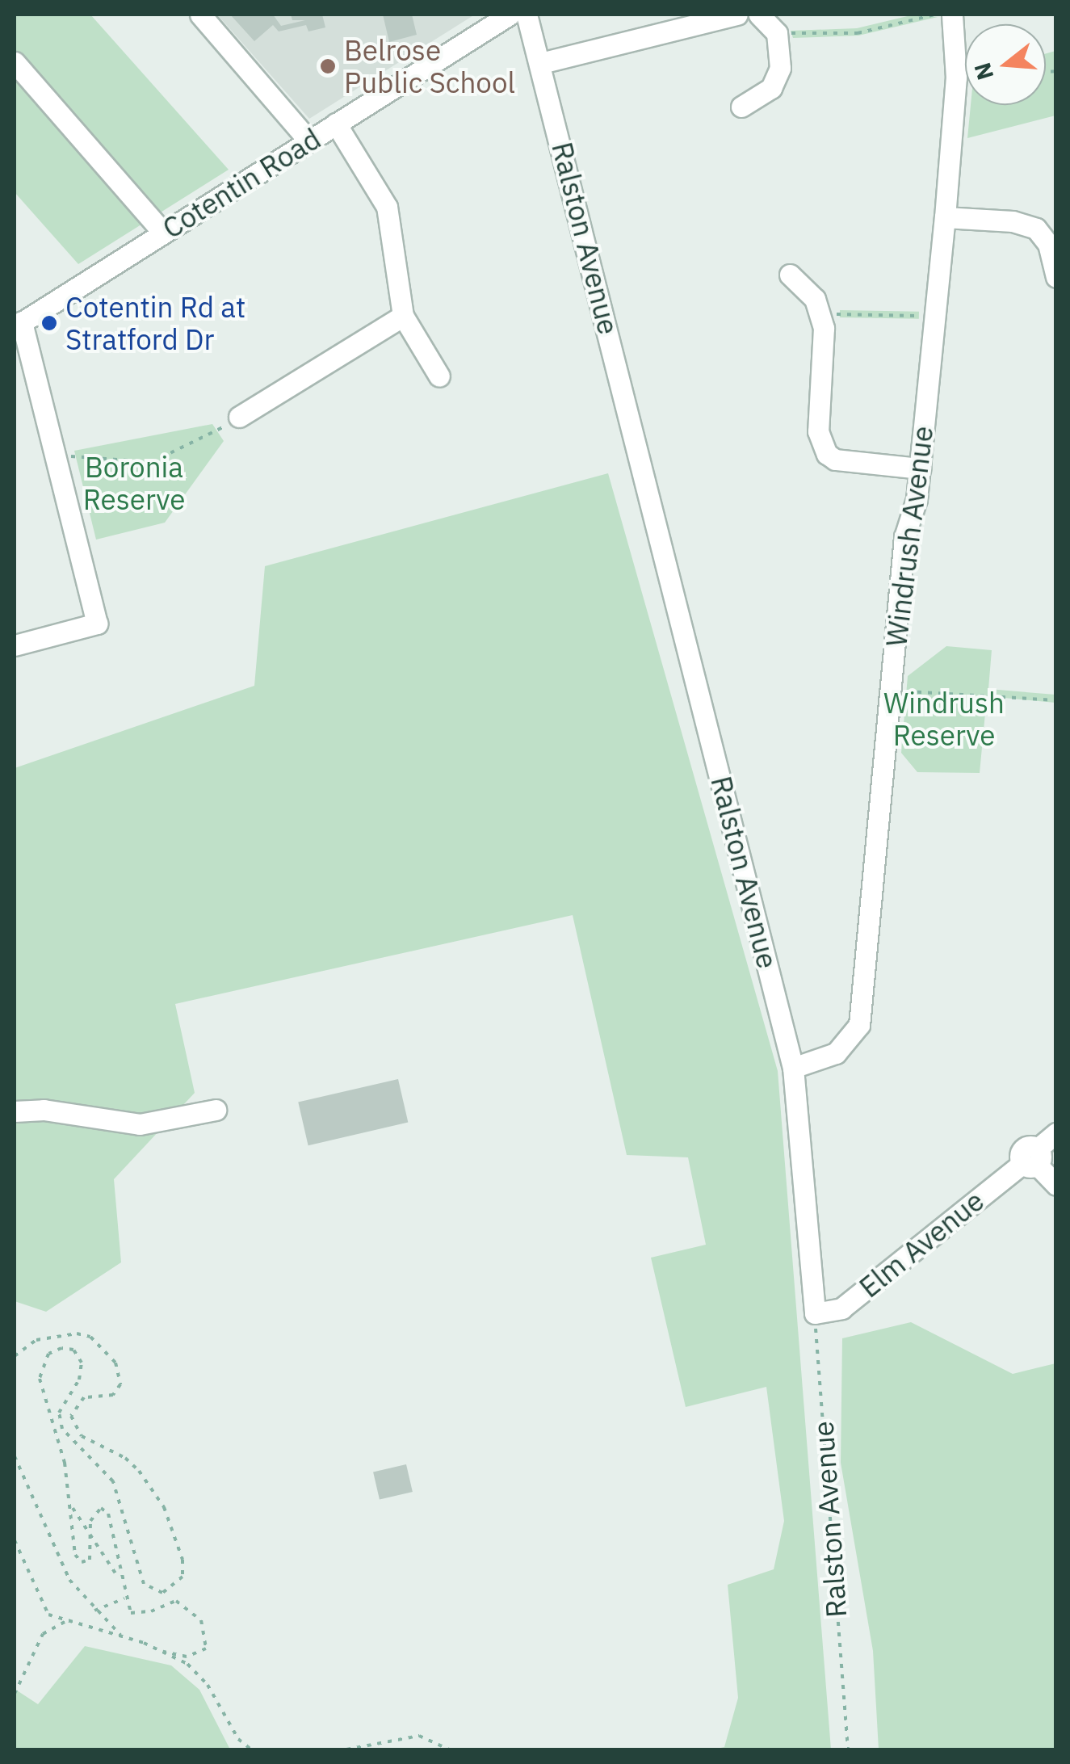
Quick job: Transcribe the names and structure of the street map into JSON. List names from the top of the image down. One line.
{"streets":{"street":["Cotentin Road","Ralston Avenue","Windrush Avenue","Elm Avenue"]},"crossings":[["Ralston Avenue","Windrush Avenue"],["Ralston Avenue","Elm Avenue"]],"parks":["Boronia Reserve","Windrush Reserve"],"places":["Belrose Public School","Cotentin Rd at Stratford Dr"],"north":"left"}
